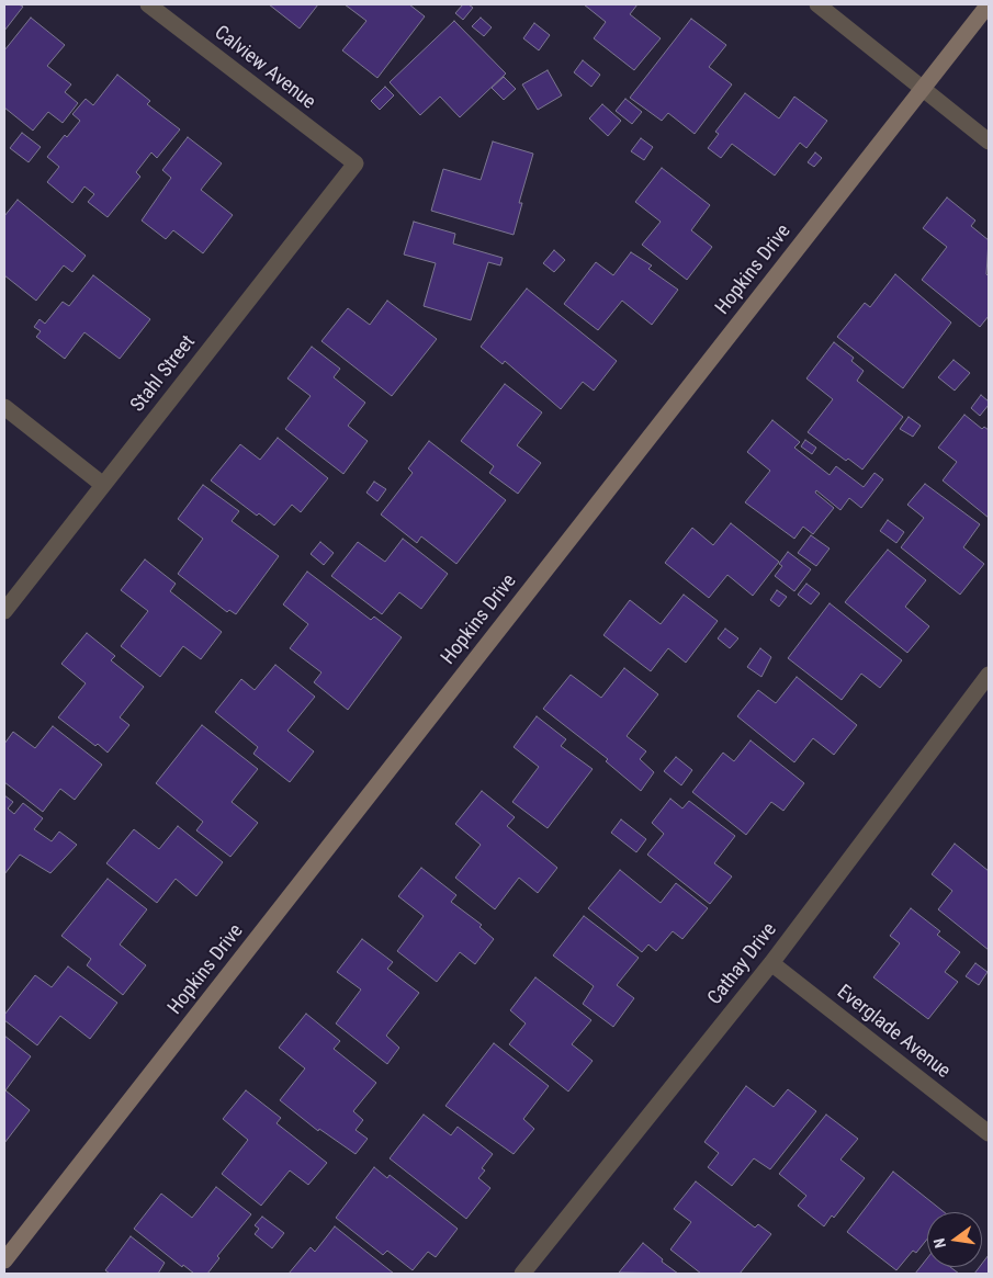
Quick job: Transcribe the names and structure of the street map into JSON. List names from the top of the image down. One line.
{"streets":{"street":["Calview Avenue","Hopkins Drive","Stahl Street","Cathay Drive","Everglade Avenue"]},"crossings":[["Calview Avenue","Stahl Street"],["Cathay Drive","Everglade Avenue"]],"north":"left"}
